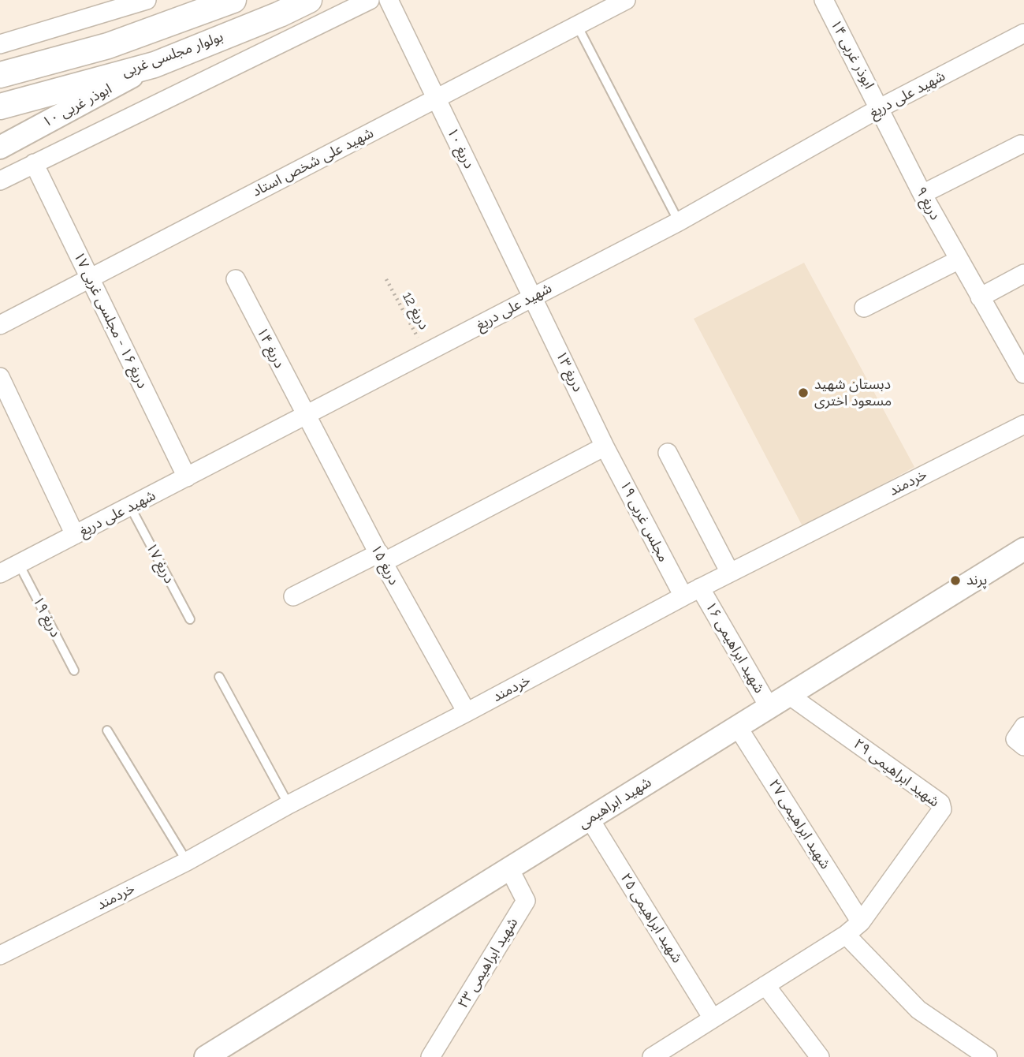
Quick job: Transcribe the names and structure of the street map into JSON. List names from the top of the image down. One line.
{"streets":{"main road":["بولوار مجلسی غربی"],"street":["ابوذر غربی ۱۴","شهید علی دریغ","ابوذر غربی ۱۰","دریغ ۱۰","شهید علی شخص استاد","دریغ ۹","دریغ ۱۶ - مجلسی غربی ۱۷","دریغ ۱۴","دریغ ۱۳","خردمند","مجلس غربی ۱۹","دریغ ۱۵","شهید ابراهیمی ۱۶","شهید ابراهیمی ۲۹","شهید ابراهیمی","شهید ابراهیمی ۲۷","شهید ابراهیمی ۲۵","شهید ابراهیمی ۲۳"],"lane":["دریغ ۱۷","دریغ ۱۹"],"path":["دریغ 12"]},"crossings":[["بولوار مجلسی غربی","ابوذر غربی ۱۰"],["ابوذر غربی ۱۴","شهید علی دریغ"],["ابوذر غربی ۱۴","دریغ ۹"],["شهید علی دریغ","دریغ ۱۰"],["شهید علی دریغ","دریغ ۹"],["شهید علی دریغ","دریغ 12"],["شهید علی دریغ","دریغ ۱۶ - مجلسی غربی ۱۷"],["شهید علی دریغ","دریغ ۱۴"],["شهید علی دریغ","دریغ ۱۳"],["شهید علی دریغ","دریغ ۱۷"],["شهید علی دریغ","دریغ ۱۵"],["شهید علی دریغ","دریغ ۱۹"],["دریغ ۱۰","شهید علی شخص استاد"],["دریغ ۱۰","دریغ ۱۳"],["شهید علی شخص استاد","دریغ ۱۶ - مجلسی غربی ۱۷"],["دریغ ۱۴","دریغ ۱۵"],["دریغ ۱۳","مجلس غربی ۱۹"],["خردمند","مجلس غربی ۱۹"],["خردمند","دریغ ۱۵"],["خردمند","شهید ابراهیمی ۱۶"],["شهید ابراهیمی ۱۶","شهید ابراهیمی"],["شهید ابراهیمی ۲۹","شهید ابراهیمی"],["شهید ابراهیمی ۲۹","شهید ابراهیمی ۲۷"],["شهید ابراهیمی","شهید ابراهیمی ۲۷"],["شهید ابراهیمی","شهید ابراهیمی ۲۵"],["شهید ابراهیمی","شهید ابراهیمی ۲۳"]],"places":["دبستان شهید مسعود اختری","پرند"]}
